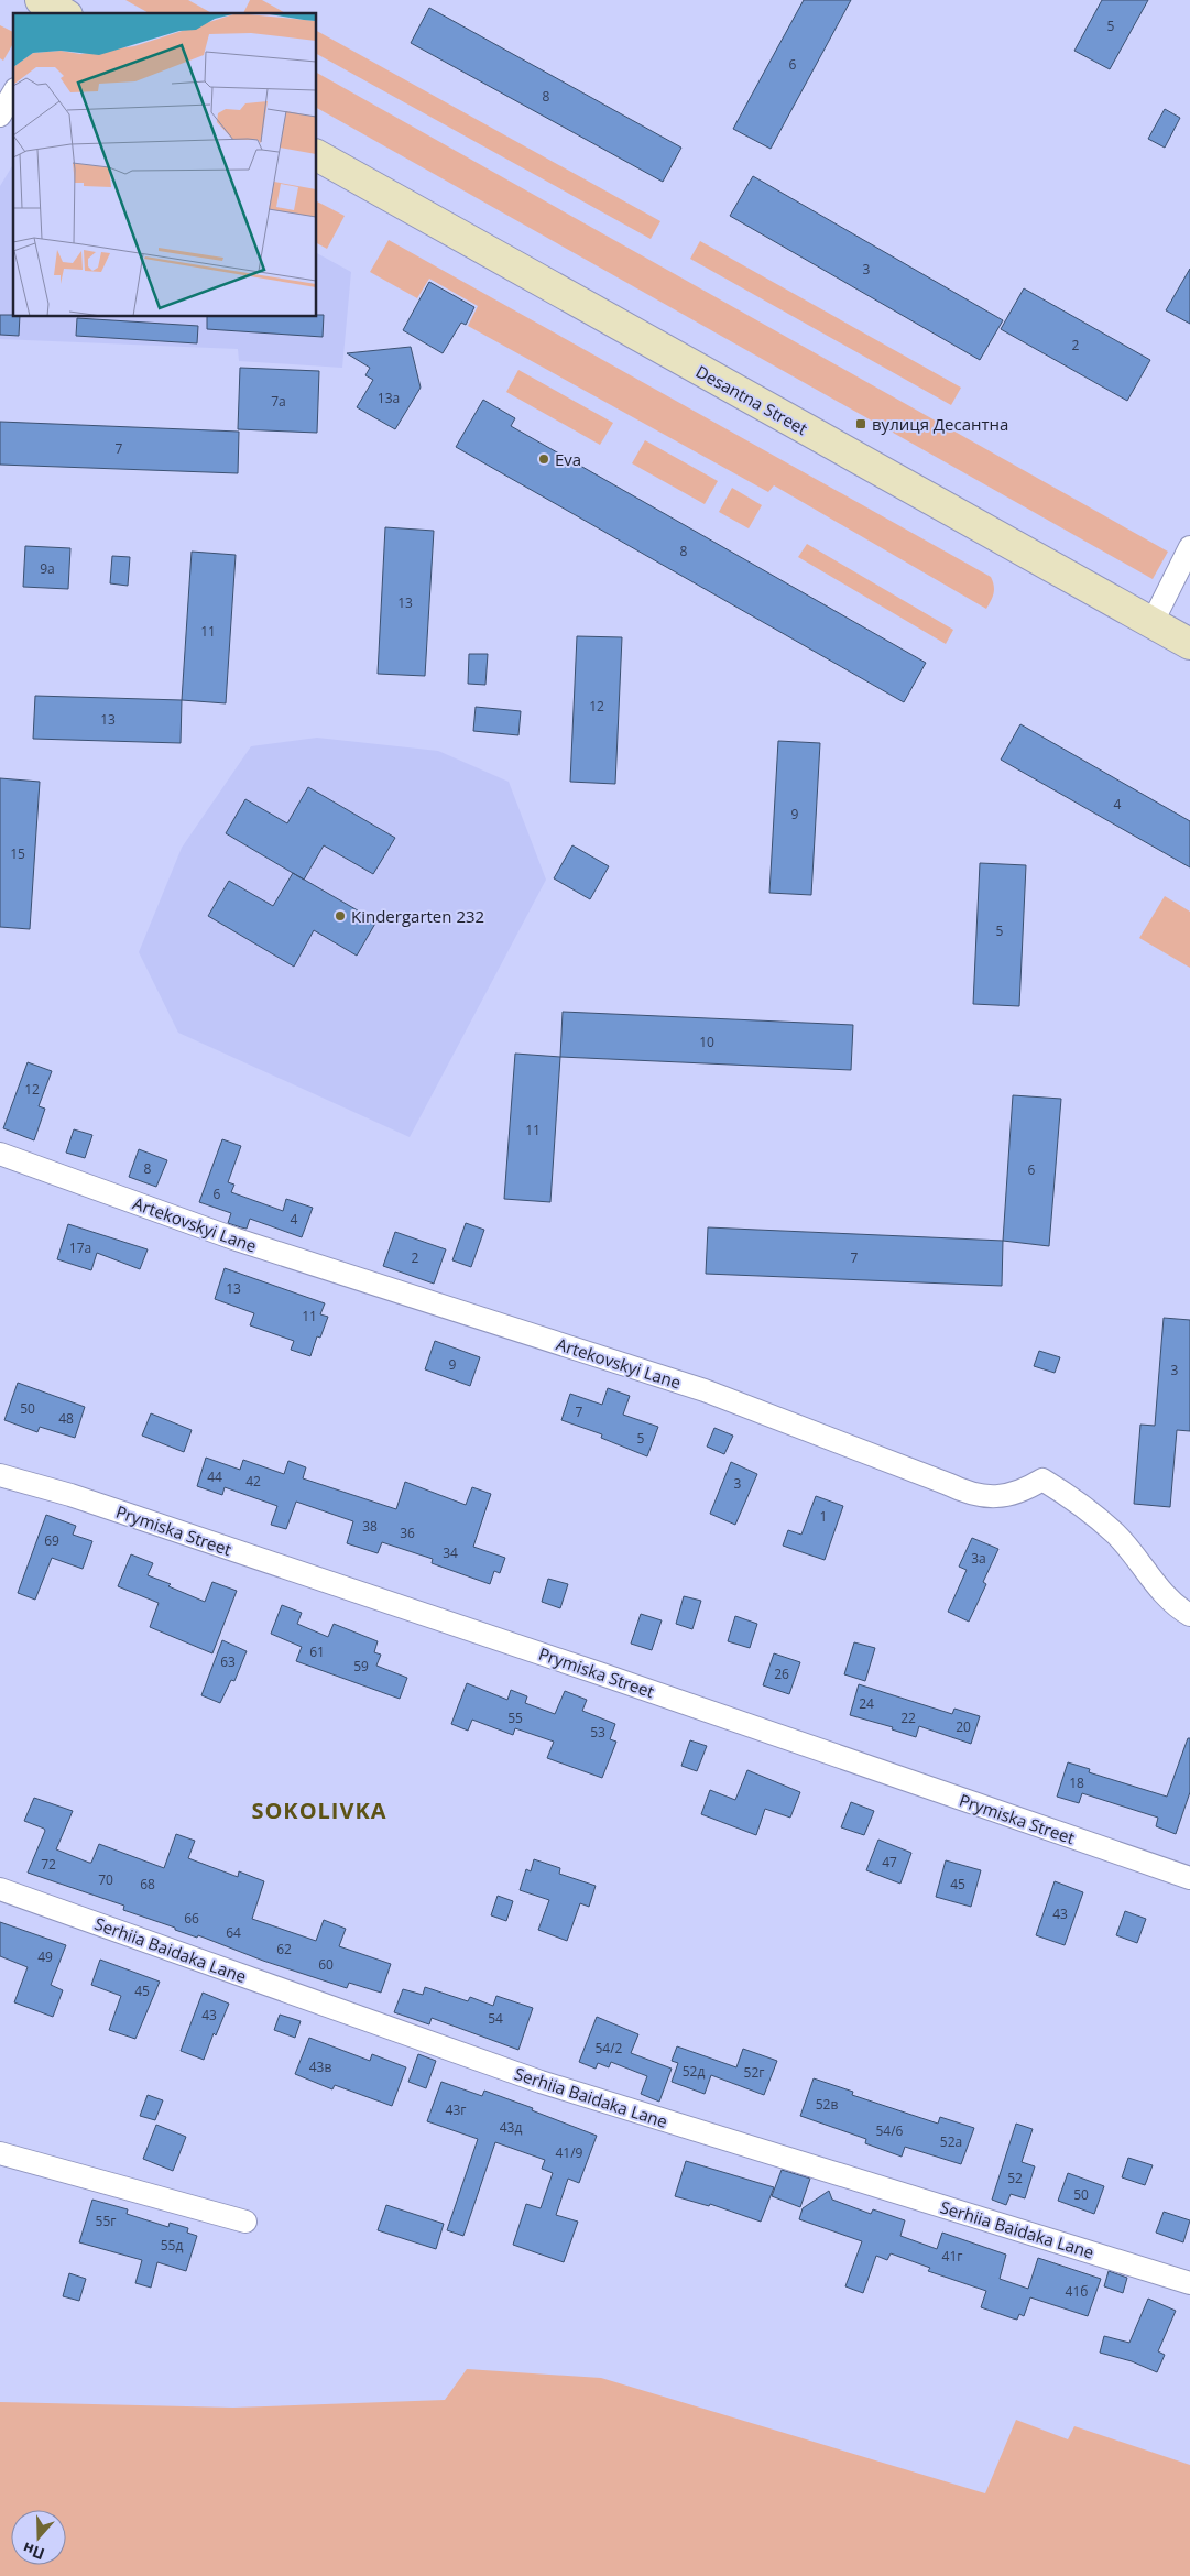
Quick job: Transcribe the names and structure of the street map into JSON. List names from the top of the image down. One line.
{"streets":{"main road":["Desantna Street"],"street":["Artekovskyi Lane","Prymiska Street","Serhiia Baidaka Lane"]},"districts":["SOKOLIVKA"],"places":{"transit":["вулиця Десантна"],"other":["Eva","Kindergarten 232"]},"house_numbers":["5","6","8","3","2","13а","7а","7","8","9а","13","11","12","13","4","9","15","5","10","12","11","8","6","6","4","17а","2","7","13","11","9","3","50","7","48","5","44","42","3","1","38","36","69","34","3а","61","63","59","26","24","55","22","20","53","18","47","72","70","68","45","43","66","64","62","49","60","45","43","54","54/2","43в","52д","52г","52в","43г","43д","54/6","52а","41/9","52","50","55г","55д","41г","41б"],"north":"bottom"}
